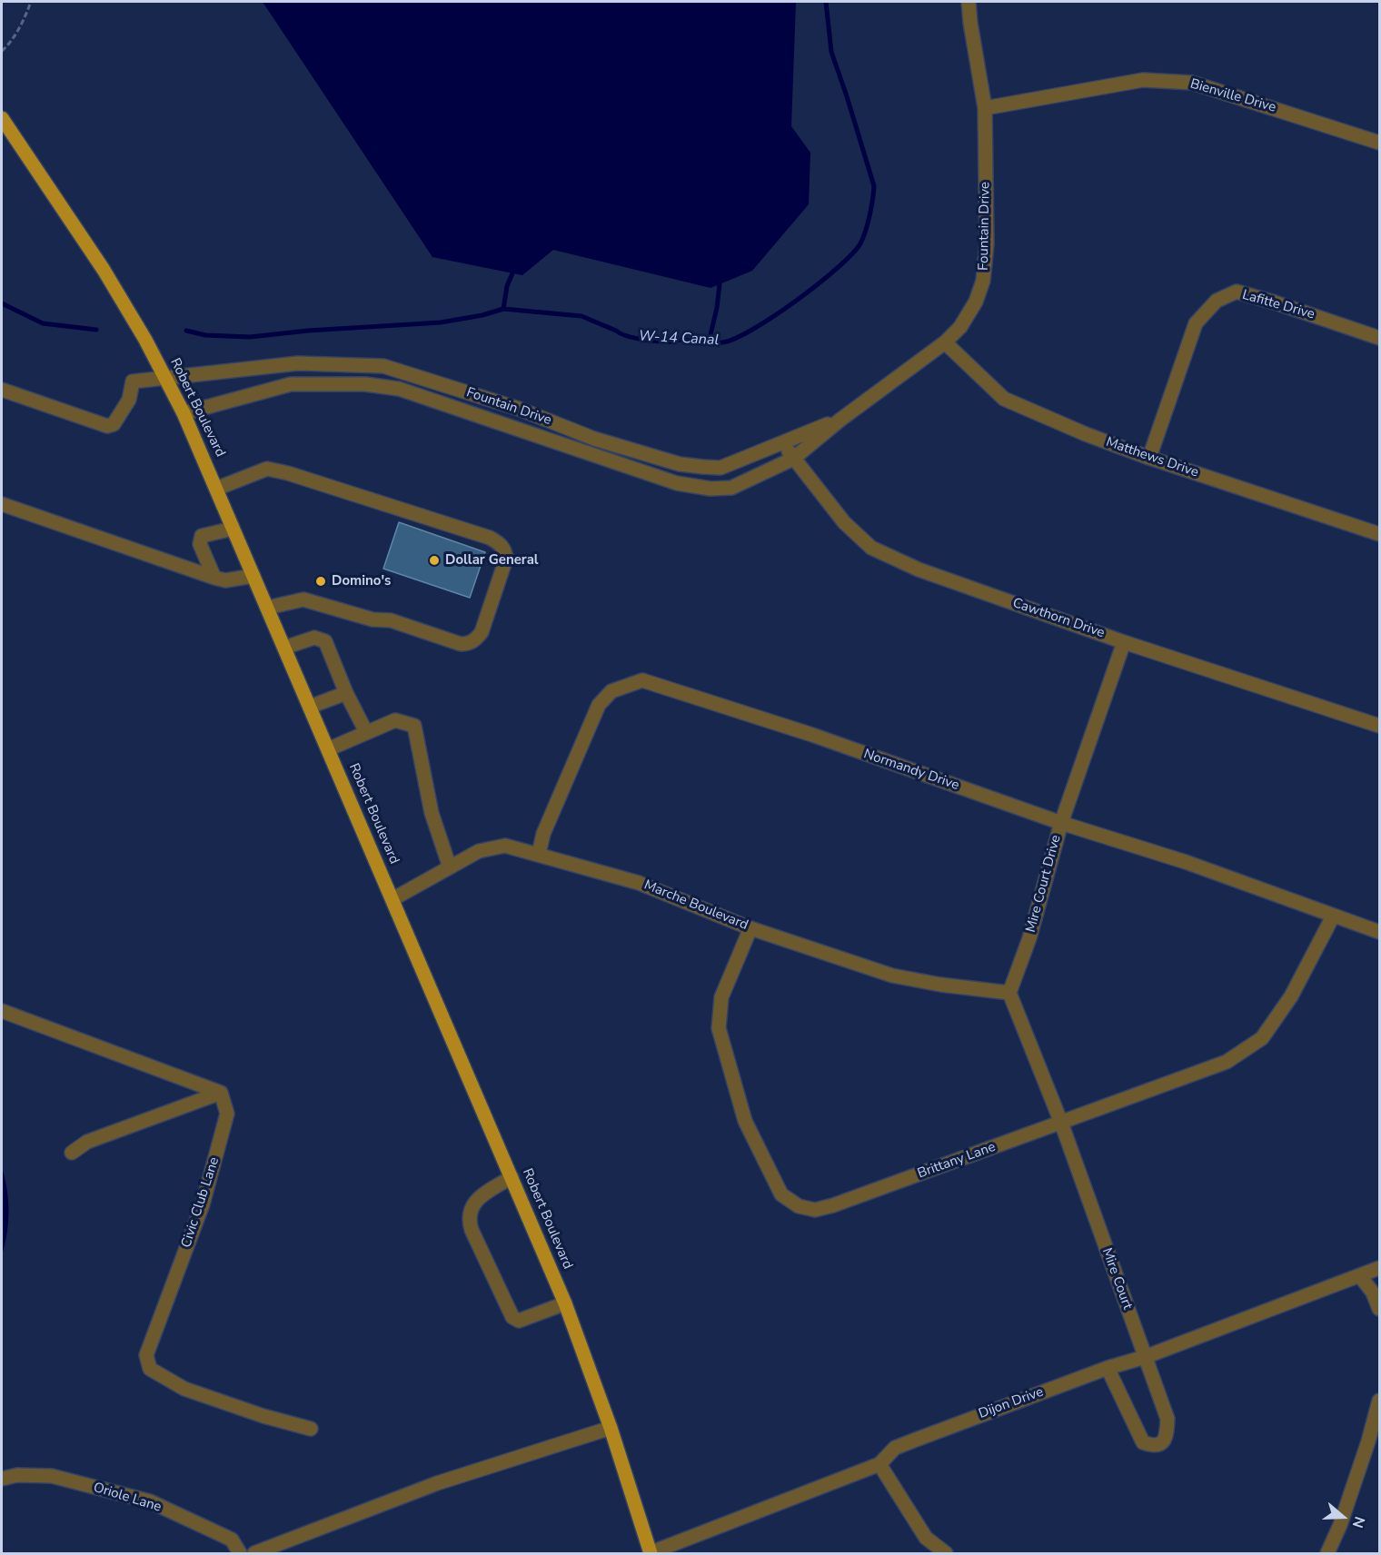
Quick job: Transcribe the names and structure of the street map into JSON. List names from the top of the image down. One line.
{"streets":{"main road":["Robert Boulevard"],"street":["Bienville Drive","Fountain Drive","Lafitte Drive","Matthews Drive","Cawthorn Drive","Normandy Drive","Mire Court Drive","Marche Boulevard","Brittany Lane","Civic Club Lane","Mire Court","Dijon Drive","Oriole Lane"]},"crossings":[["Bienville Drive","Fountain Drive"],["Fountain Drive","Robert Boulevard"],["Fountain Drive","Matthews Drive"],["Fountain Drive","Cawthorn Drive"],["Lafitte Drive","Matthews Drive"],["Robert Boulevard","Marche Boulevard"],["Robert Boulevard","Dijon Drive"],["Cawthorn Drive","Mire Court Drive"],["Normandy Drive","Mire Court Drive"],["Normandy Drive","Marche Boulevard"],["Normandy Drive","Brittany Lane"],["Mire Court Drive","Marche Boulevard"],["Marche Boulevard","Brittany Lane"],["Brittany Lane","Mire Court"],["Mire Court","Dijon Drive"]],"water":["W-14 Canal"],"places":["Dollar General","Domino's"],"north":"right"}
